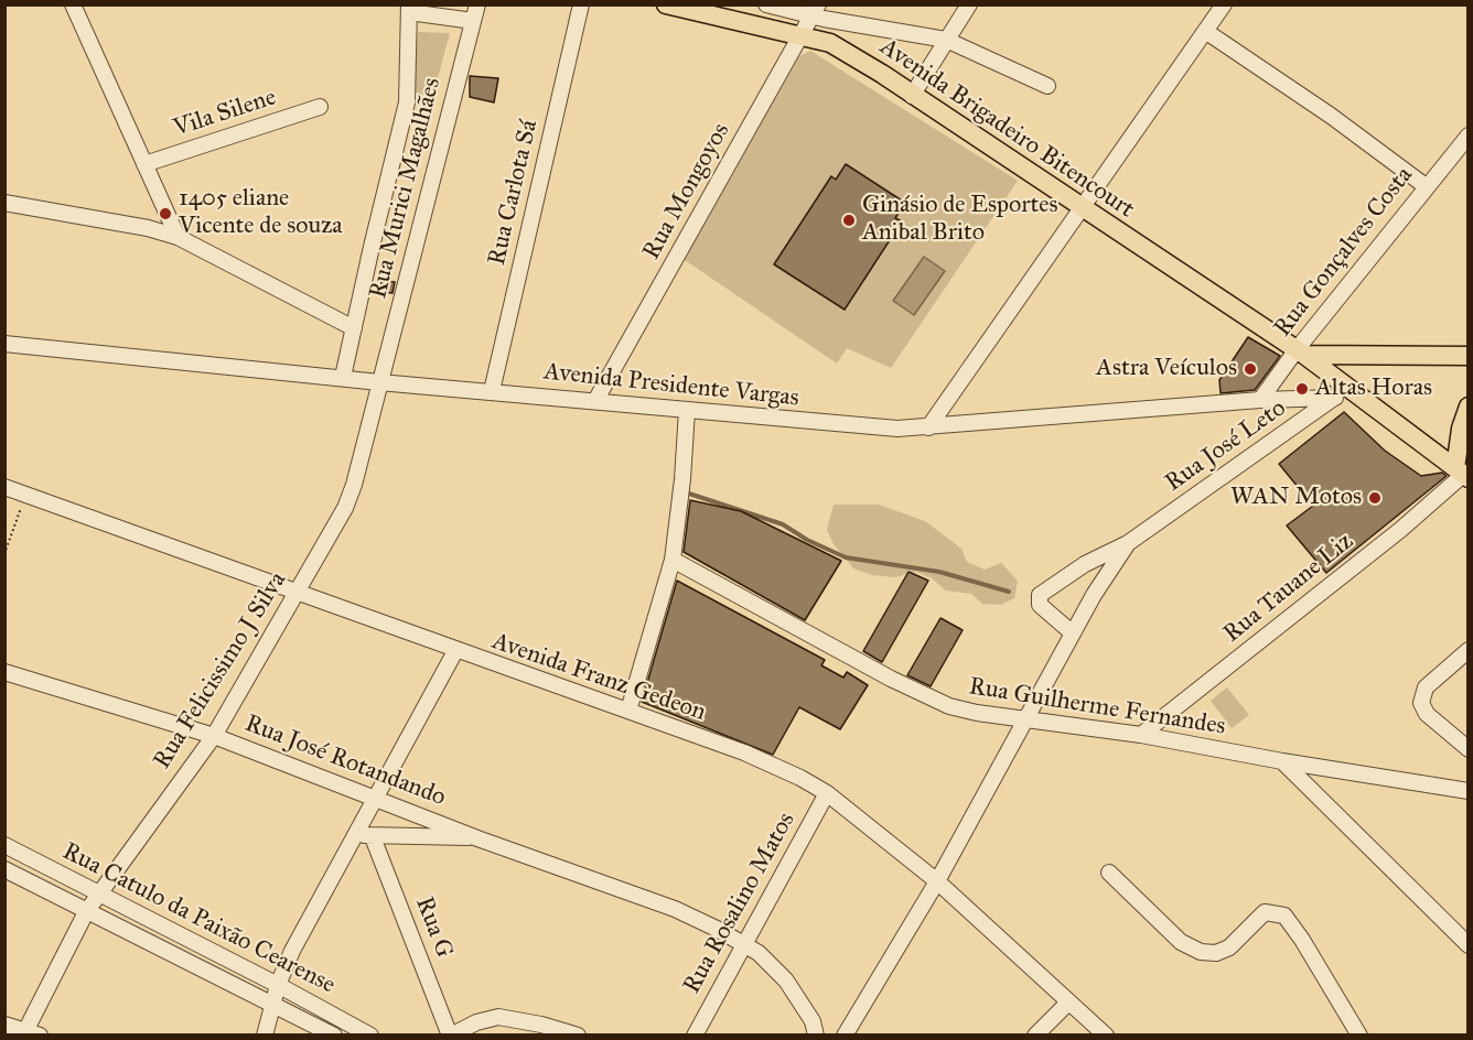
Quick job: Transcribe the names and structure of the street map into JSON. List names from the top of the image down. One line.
{"streets":{"main road":["Avenida Brigadeiro Bitencourt"],"street":["Vila Silene","Rua Murici Magalhães","Rua Mongoyos","Rua Carlota Sá","Rua Gonçalves Costa","Avenida Presidente Vargas","Rua José Leto","Rua Tauane Liz","Rua Felicissimo J Silva","Avenida Franz Gedeon","Rua Guilherme Fernandes","Rua José Rotandando","Rua Rosalino Matos","Rua Catulo da Paixão Cearense","Rua G"]},"crossings":[["Avenida Brigadeiro Bitencourt","Rua Mongoyos"],["Avenida Brigadeiro Bitencourt","Rua Gonçalves Costa"],["Avenida Brigadeiro Bitencourt","Avenida Presidente Vargas"],["Avenida Brigadeiro Bitencourt","Rua José Leto"],["Avenida Brigadeiro Bitencourt","Rua Tauane Liz"],["Rua Murici Magalhães","Avenida Presidente Vargas"],["Rua Murici Magalhães","Rua Felicissimo J Silva"],["Rua Mongoyos","Avenida Presidente Vargas"],["Rua Carlota Sá","Avenida Presidente Vargas"],["Rua Gonçalves Costa","Avenida Presidente Vargas"],["Avenida Presidente Vargas","Rua José Leto"],["Avenida Presidente Vargas","Rua Felicissimo J Silva"],["Rua José Leto","Avenida Franz Gedeon"],["Rua José Leto","Rua Guilherme Fernandes"],["Rua Tauane Liz","Rua Guilherme Fernandes"],["Rua Felicissimo J Silva","Avenida Franz Gedeon"],["Rua Felicissimo J Silva","Rua José Rotandando"],["Rua Felicissimo J Silva","Rua Catulo da Paixão Cearense"],["Avenida Franz Gedeon","Rua Rosalino Matos"],["Rua José Rotandando","Rua Rosalino Matos"],["Rua José Rotandando","Rua G"]],"places":["1405 eliane Vicente de souza","Ginásio de Esportes Anibal Brito","Astra Veículos","Altas Horas","WAN Motos"]}
